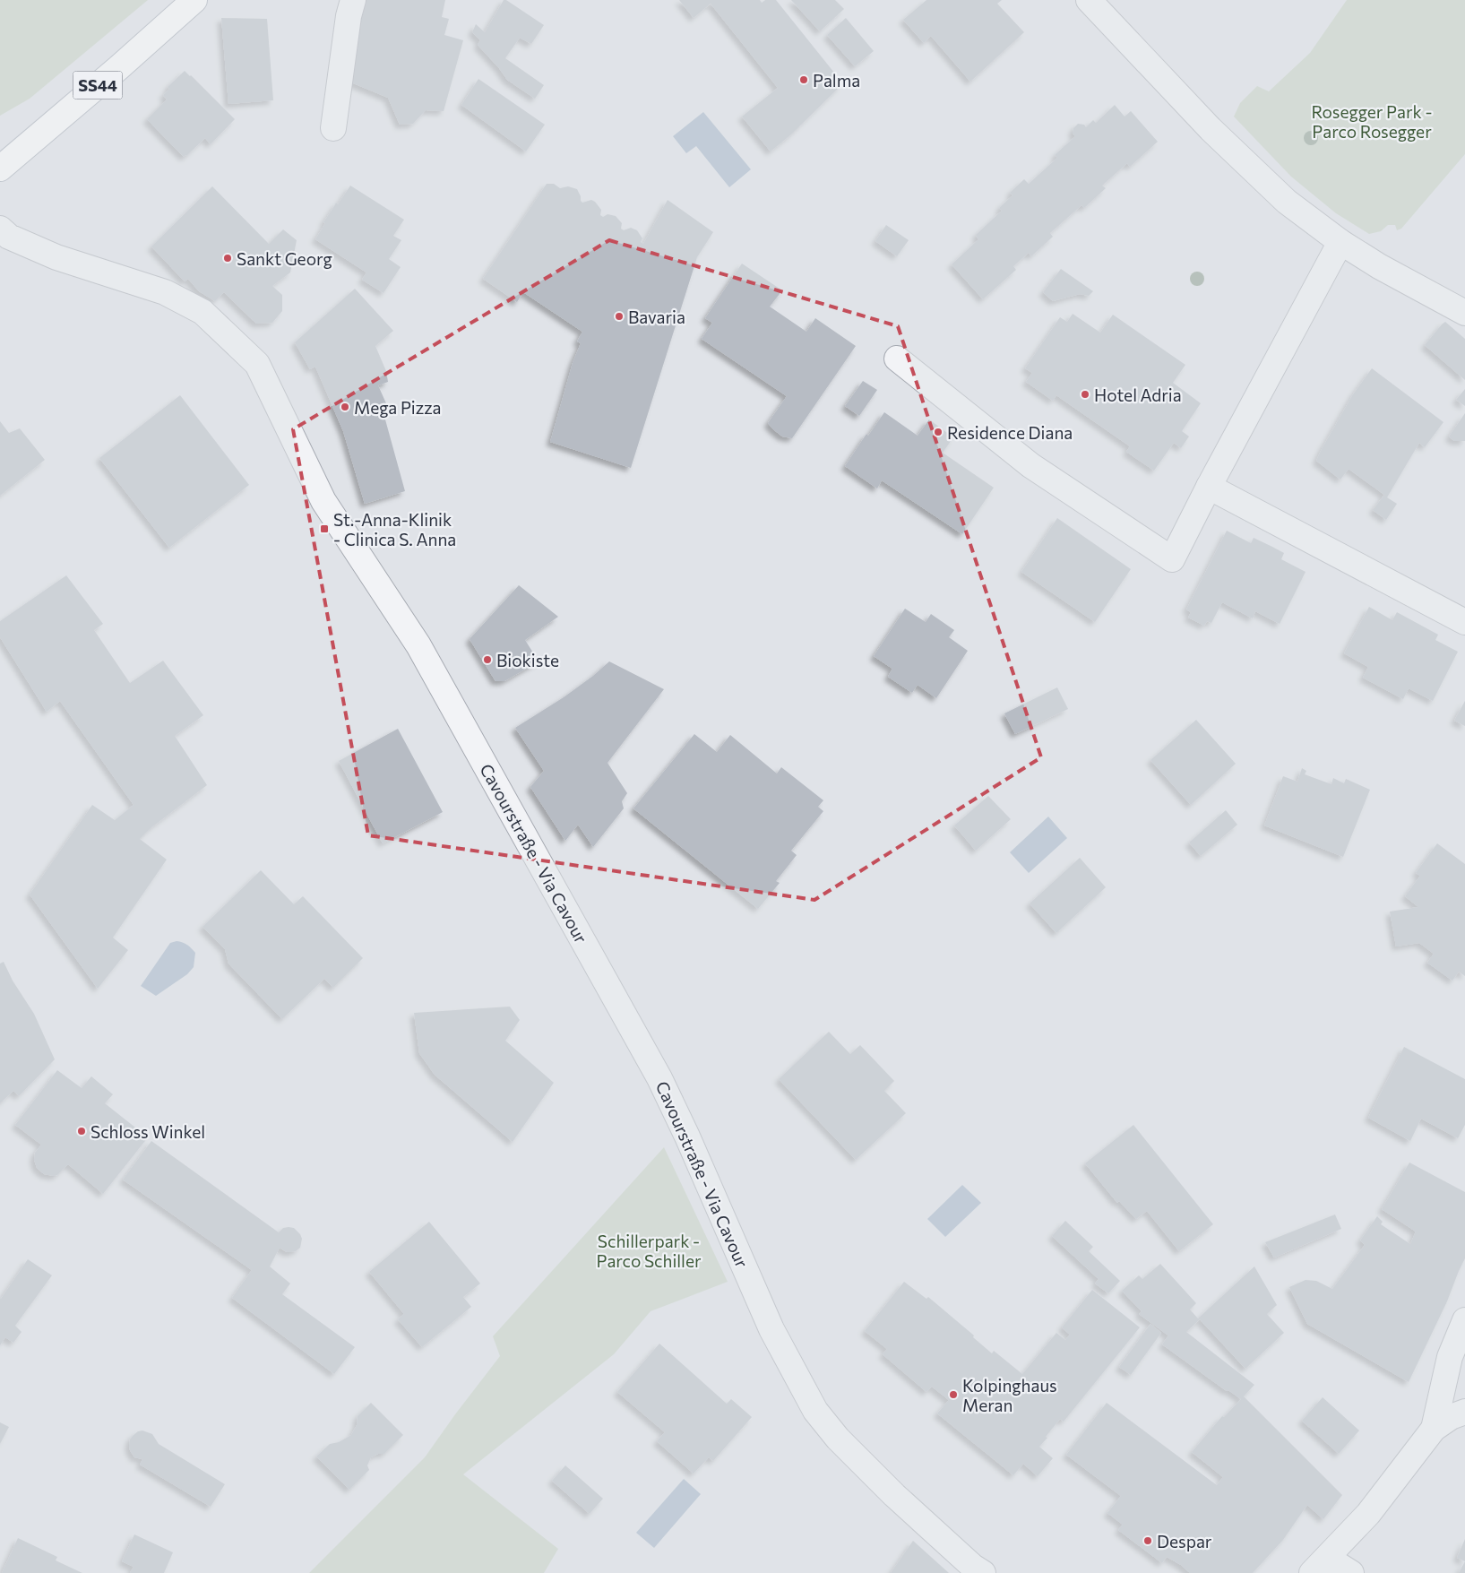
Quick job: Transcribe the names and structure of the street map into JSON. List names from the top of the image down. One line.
{"streets":{"main road":["SS44"],"street":["Cavourstraße - Via Cavour"]},"parks":["Rosegger Park - Parco Rosegger","Schillerpark - Parco Schiller"],"places":{"other":["Palma","Sankt Georg","Bavaria","Hotel Adria","Mega Pizza","Residence Diana","Biokiste","Schloss Winkel","Kolpinghaus Meran","Despar"],"transit":["St.-Anna-Klinik - Clinica S. Anna"]}}
